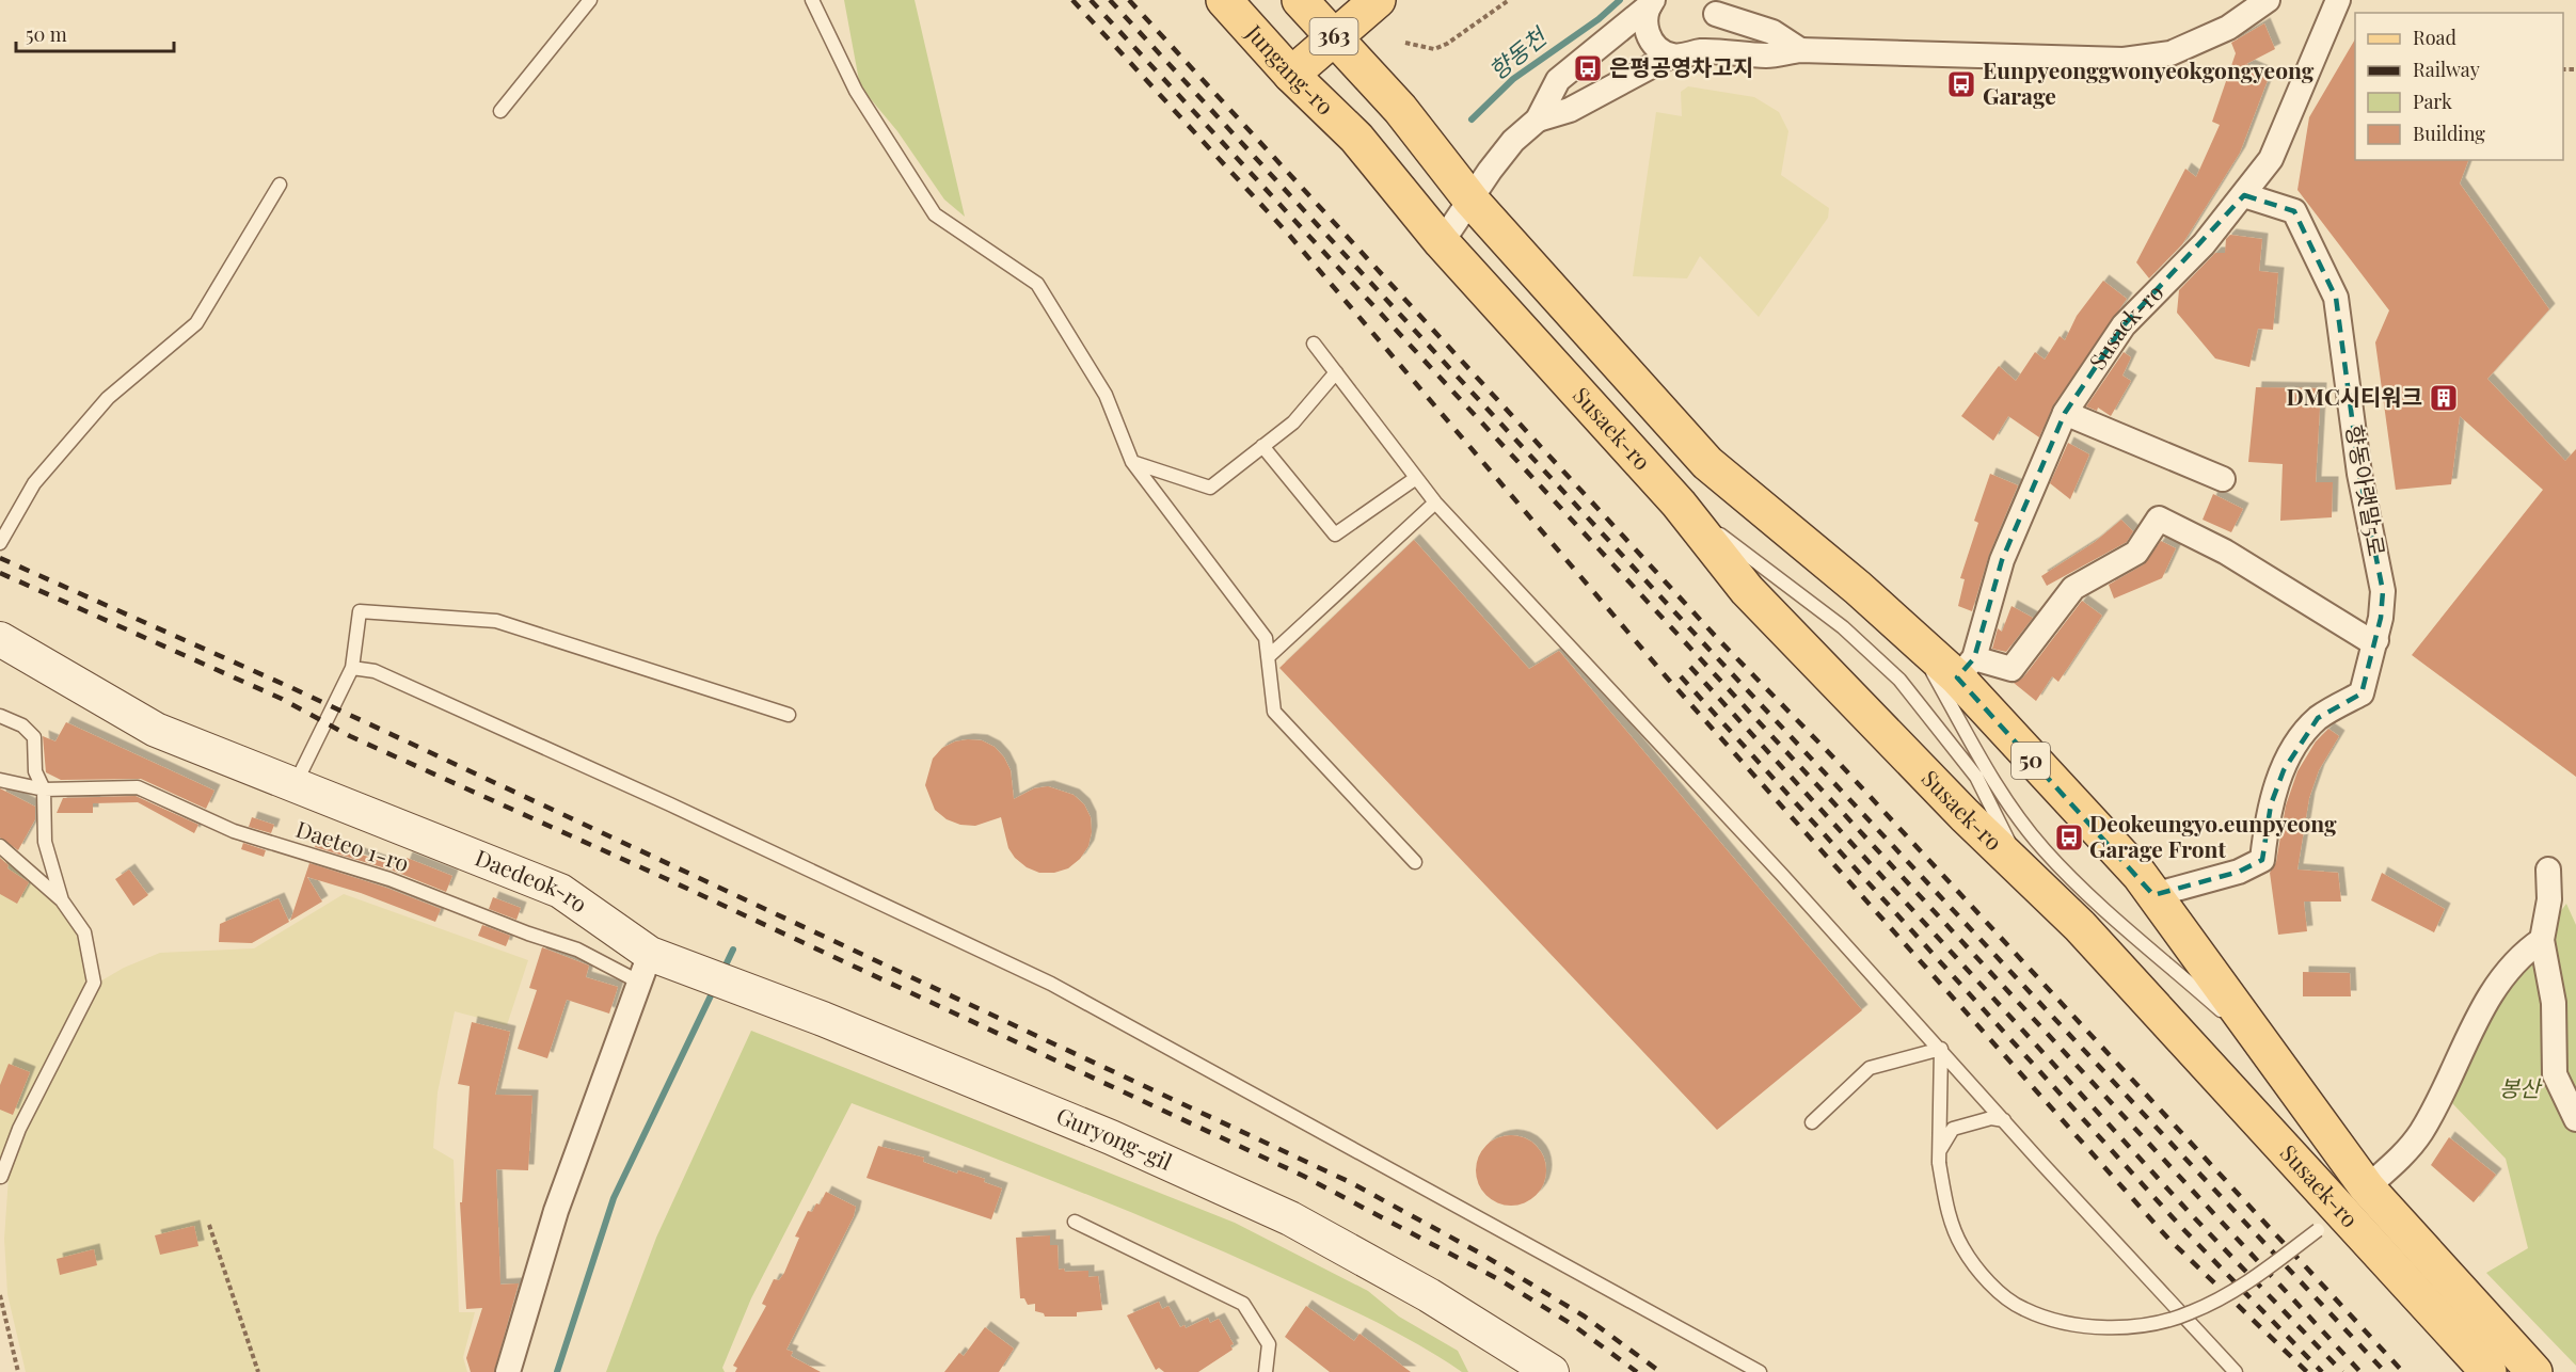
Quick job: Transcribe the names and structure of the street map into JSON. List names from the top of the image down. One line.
{"streets":{"main road":["363","Jungang-ro","Susaek-ro","50","Daedeok-ro","Guryong-gil"],"street":["향동아랫말5로"],"lane":["Daeteo 1-ro"]},"crossings":[["363","Jungang-ro"],["Jungang-ro","Susaek-ro"],["Susaek-ro","향동아랫말5로"],["Daeteo 1-ro","Daedeok-ro"],["Daeteo 1-ro","Guryong-gil"],["Daedeok-ro","Guryong-gil"]],"water":["향동천"],"parks":["봉산"],"places":{"bus stop":["은평공영차고지","Eunpyeonggwonyeokgongyeong Garage","Deokeungyo.eunpyeong Garage Front"],"building":["DMC시티워크"]},"legend":["Road","Railway","Park","Building"],"scale_bar":"50 m"}
